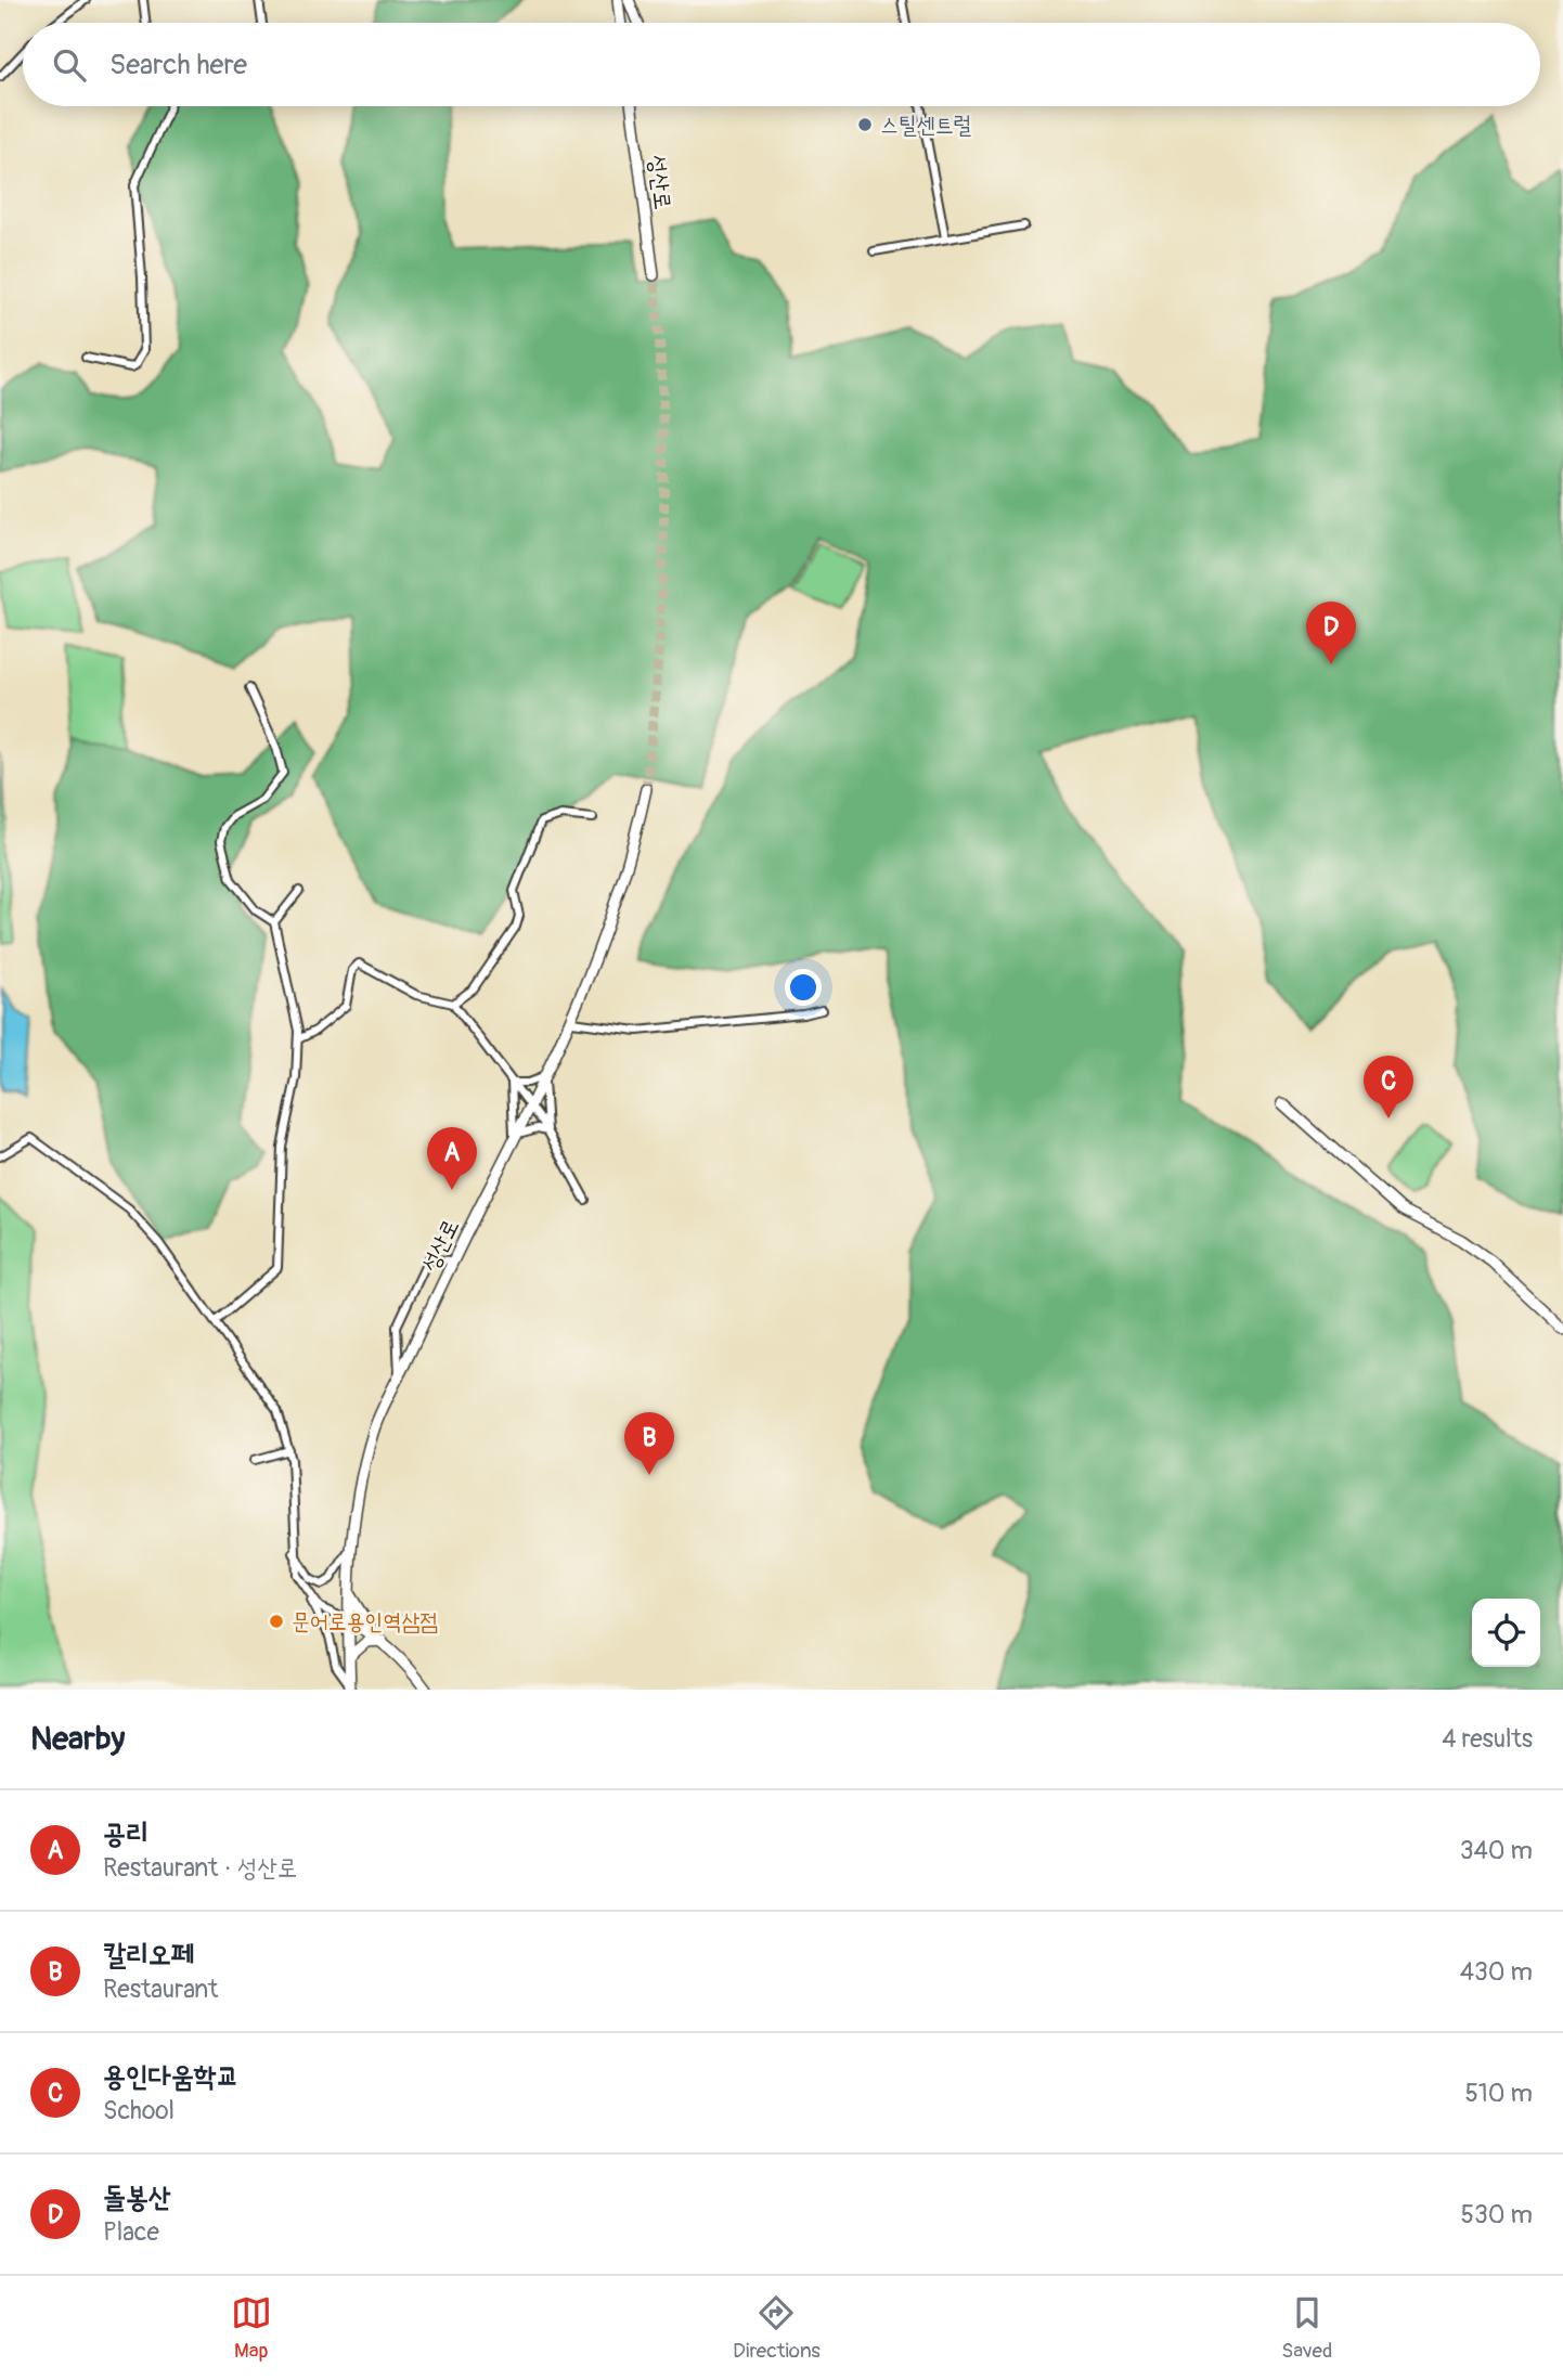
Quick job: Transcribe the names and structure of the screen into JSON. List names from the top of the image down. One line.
{"streets":{"main road":["성산로"]},"places":["스틸센트럴","문어로용인역삼점"],"page":{"search":"Search here","pins":["D","C","A","B"],"heading":["Nearby","4 results"],"list":[{"mark":"A","name":"공리","note":"Restaurant · 성산로","value":"340 m"},{"mark":"B","name":"칼리오페","note":"Restaurant","value":"430 m"},{"mark":"C","name":"용인다움학교","note":"School","value":"510 m"},{"mark":"D","name":"돌봉산","note":"Place","value":"530 m"}],"nav":["Map","Directions","Saved"]}}
